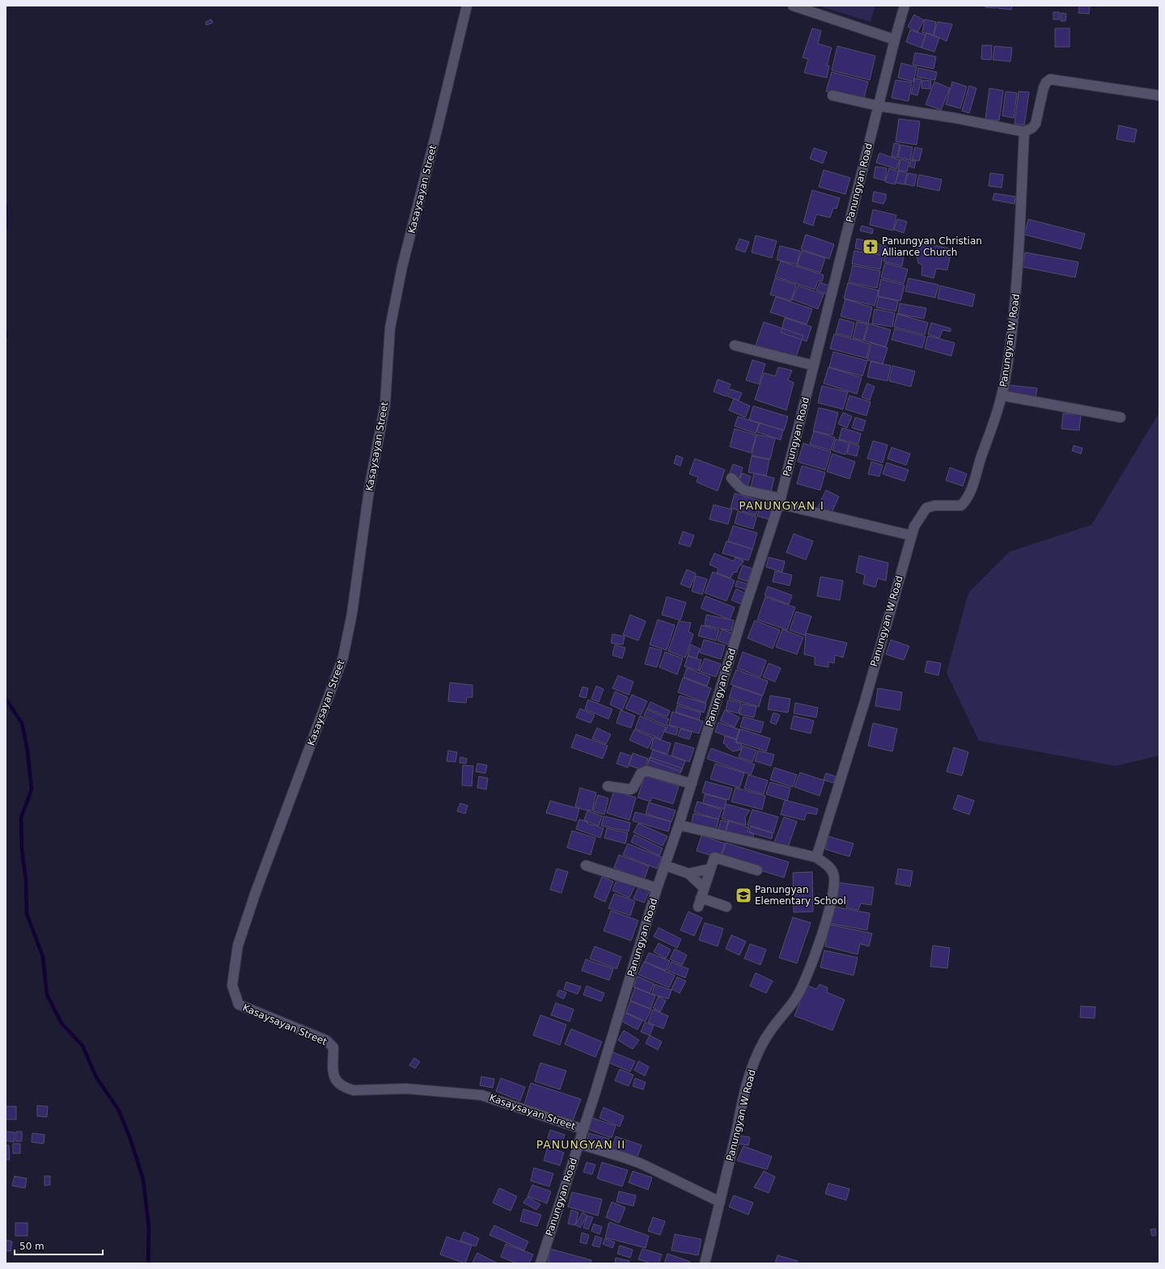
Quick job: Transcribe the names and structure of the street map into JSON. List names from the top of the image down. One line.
{"streets":{"street":["Panungyan Road","Kasaysayan Street","Panungyan W Road"]},"crossings":[["Panungyan Road","Kasaysayan Street"]],"districts":["PANUNGYAN I","PANUNGYAN II"],"places":{"church":["Panungyan Christian Alliance Church"],"school or university":["Panungyan Elementary School"]},"scale_bar":"50 m"}
